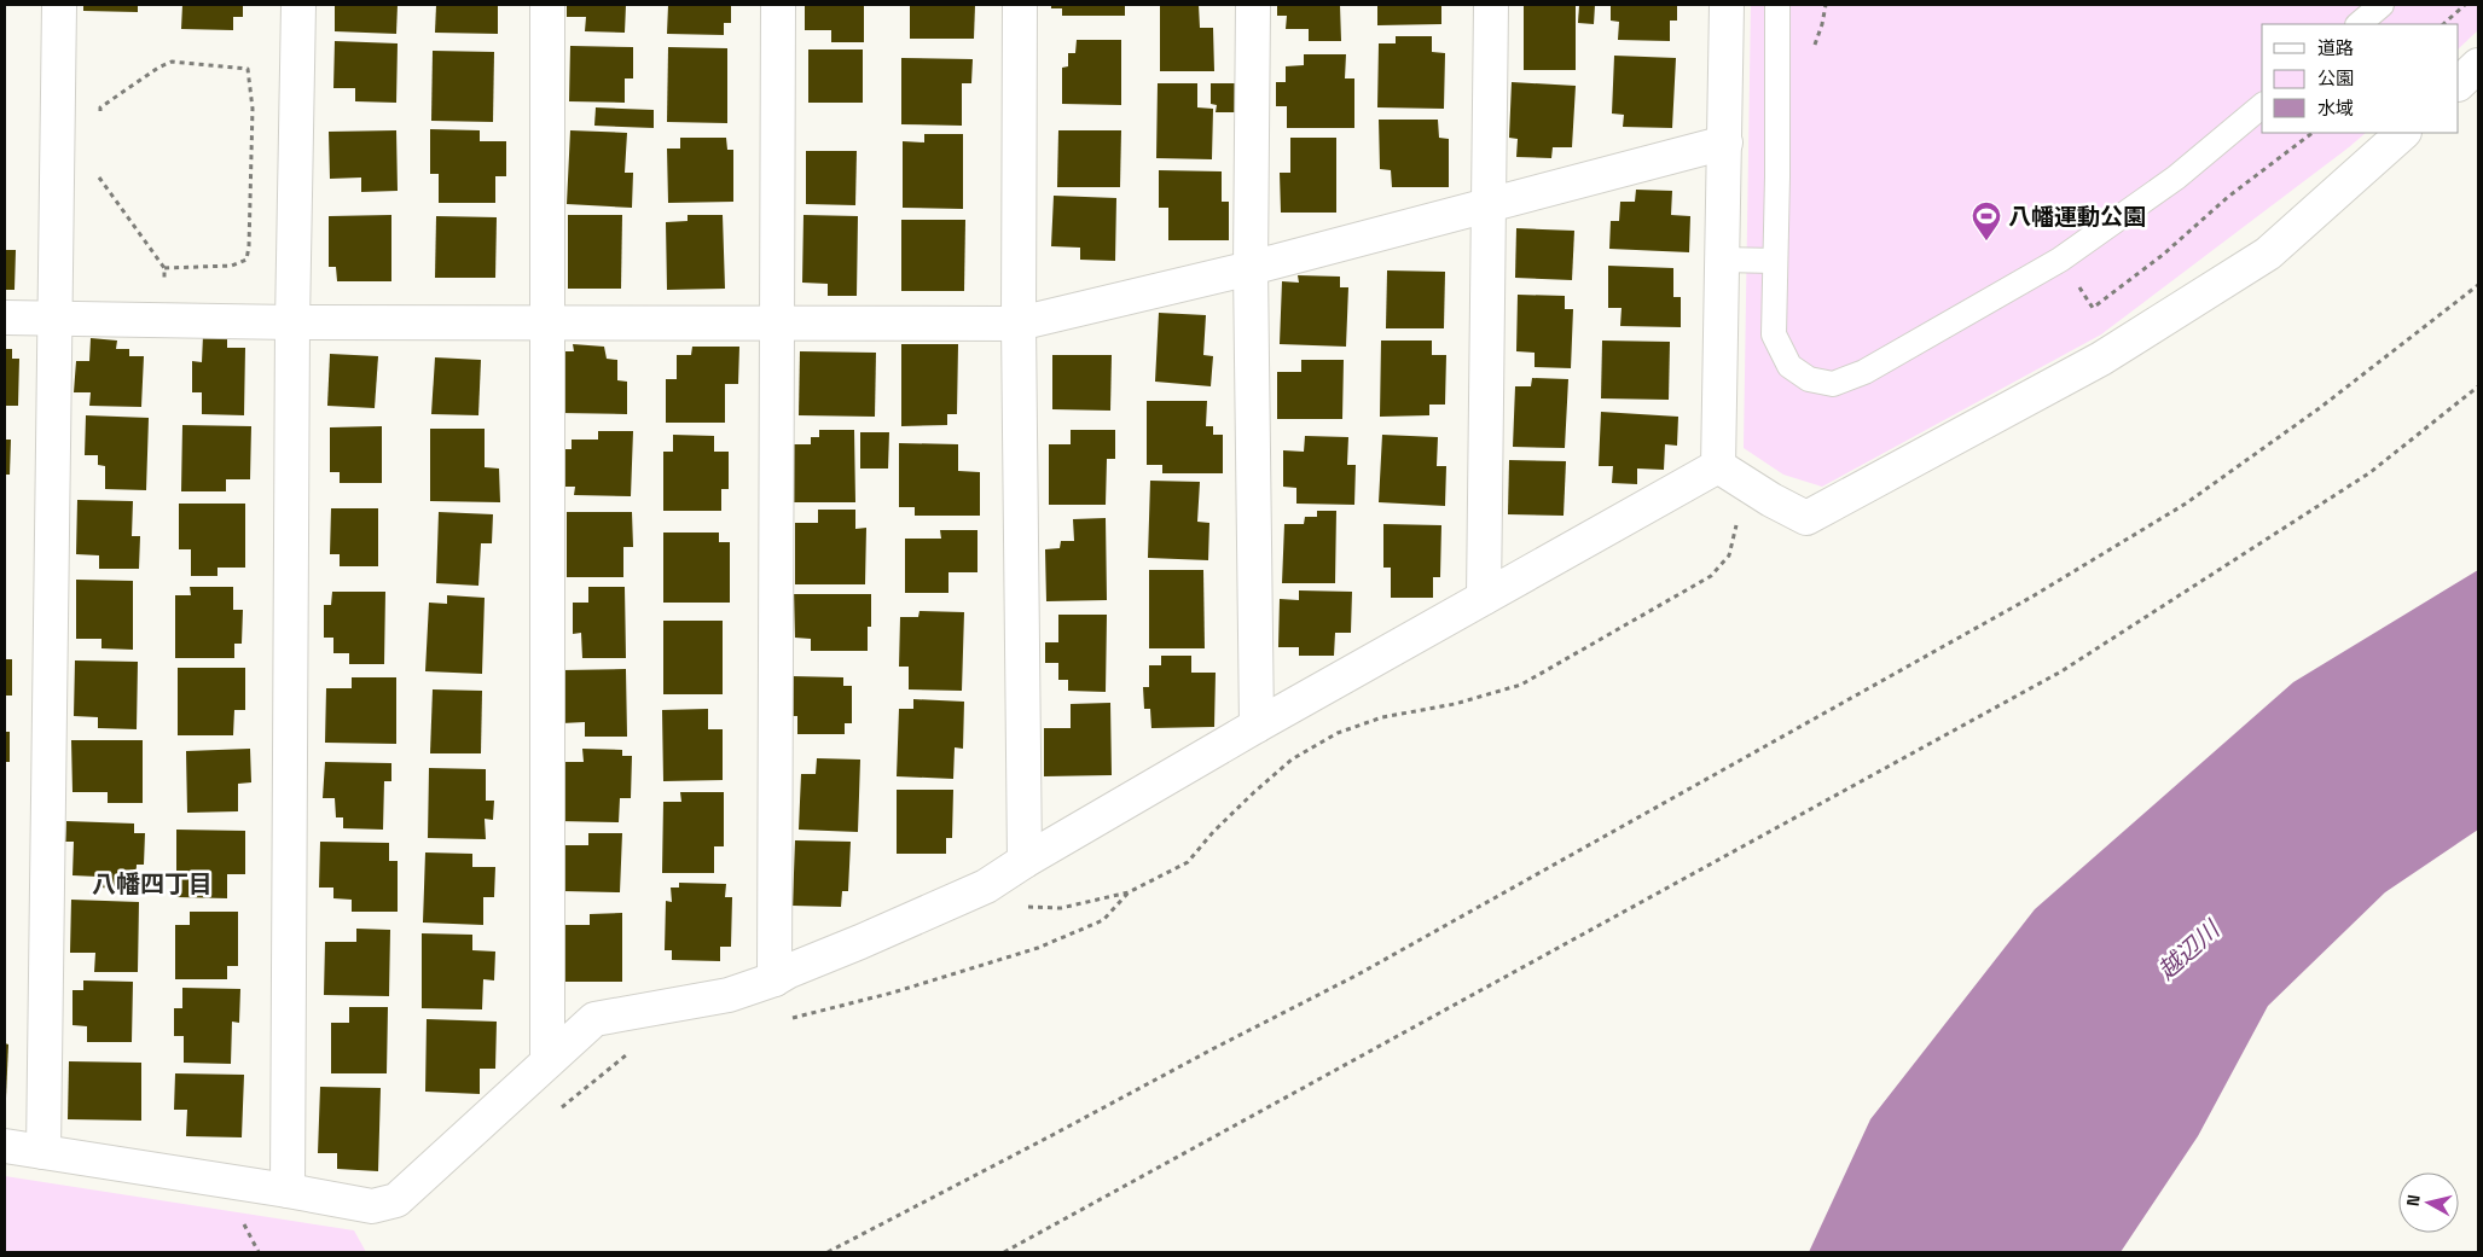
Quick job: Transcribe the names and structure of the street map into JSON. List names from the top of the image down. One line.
{"districts":["八幡四丁目"],"water":["越辺川"],"places":{"sports":["八幡運動公園"]},"legend":["道路","公園","水域"],"north":"left"}
